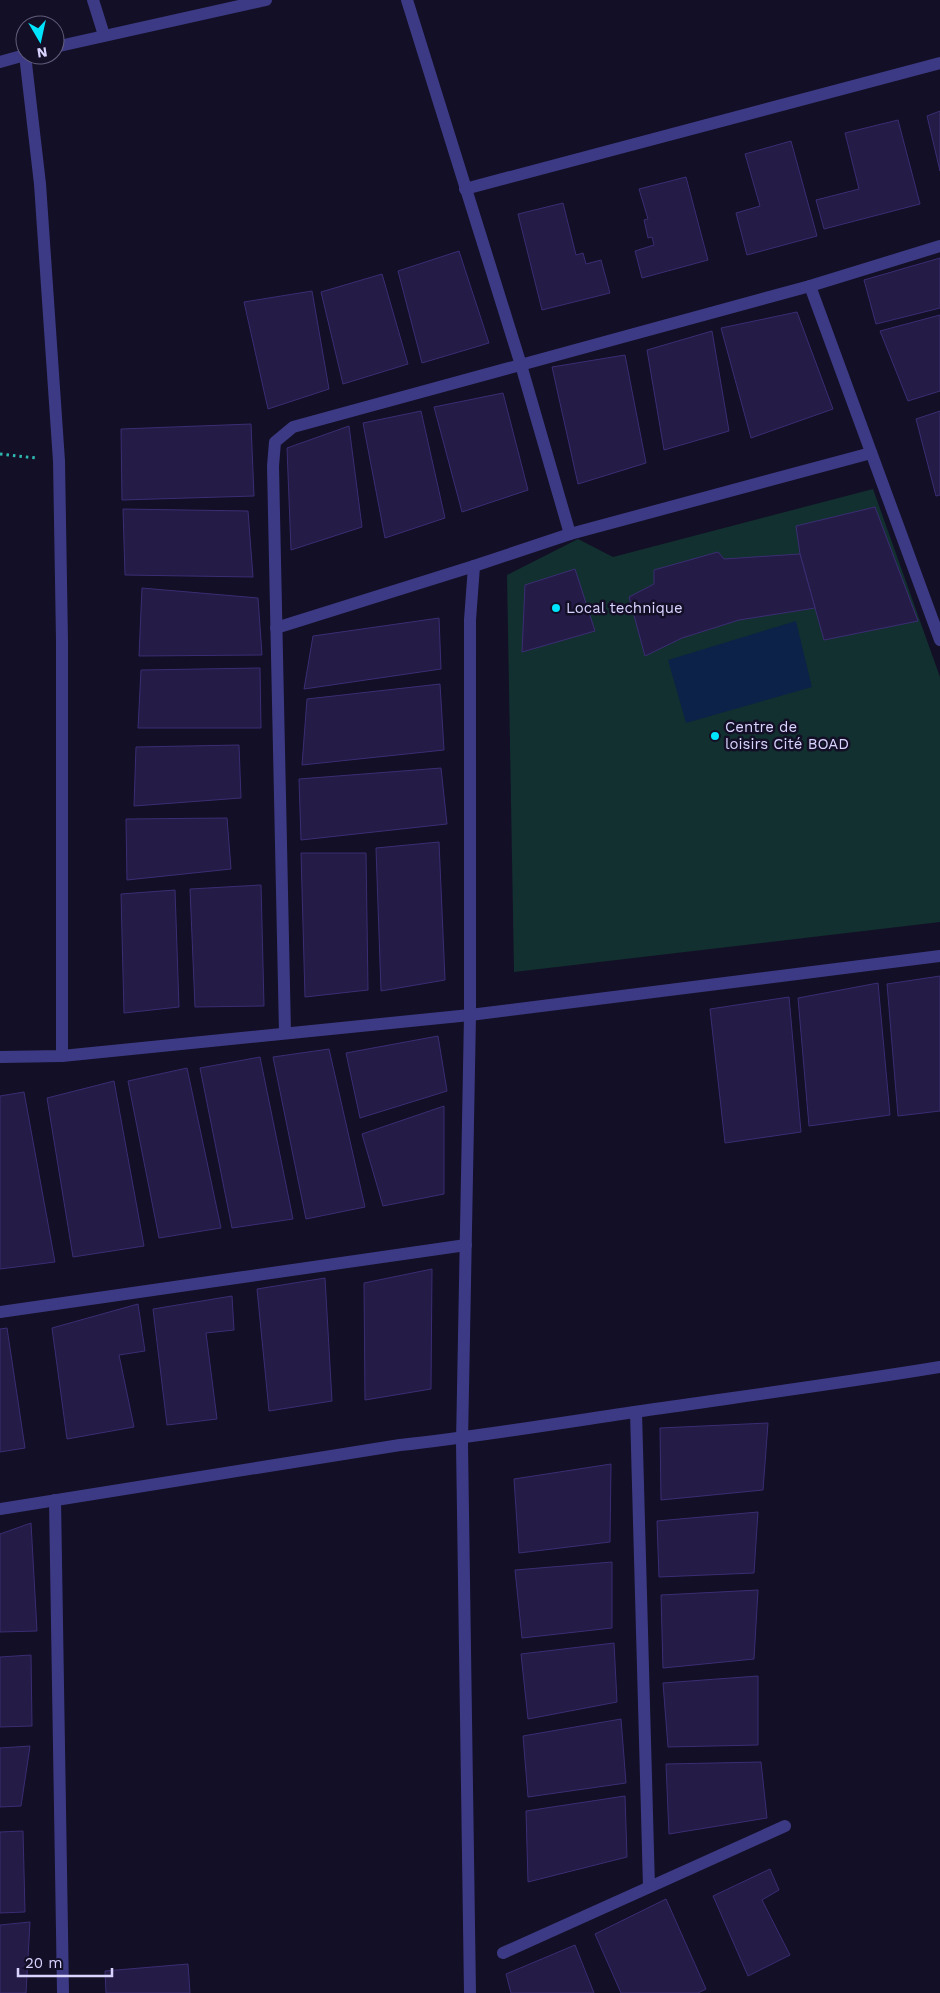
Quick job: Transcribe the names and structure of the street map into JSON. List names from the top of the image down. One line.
{"places":["Local technique","Centre de loisirs Cité BOAD"],"scale_bar":"20 m","north":"bottom"}
